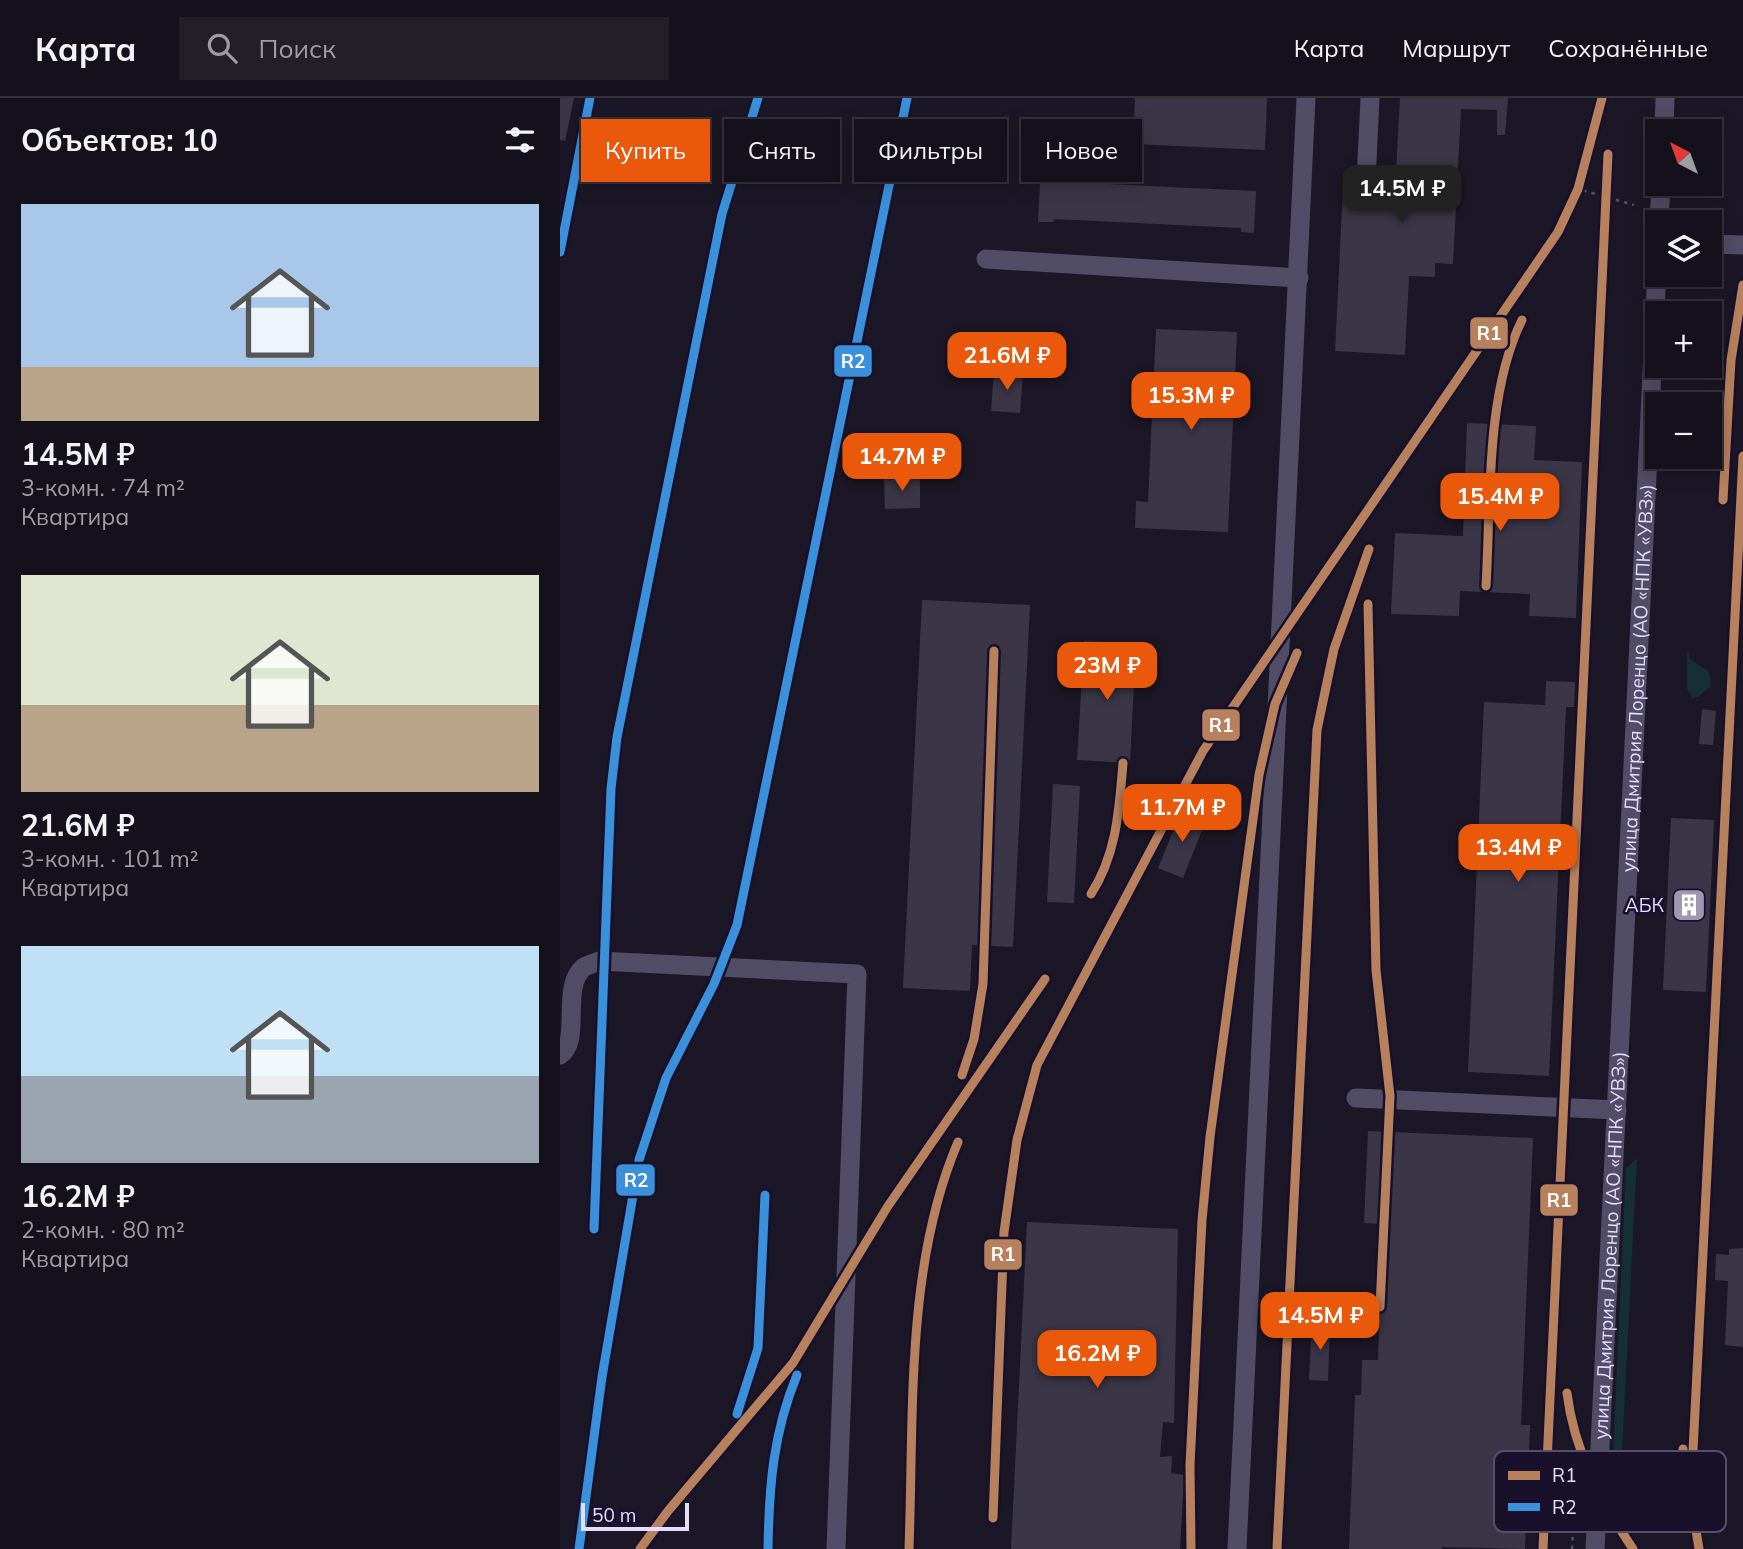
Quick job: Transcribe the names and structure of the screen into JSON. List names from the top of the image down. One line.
{"streets":{"lane":["улица Дмитрия Лоренцо (АО «НПК «УВЗ»)"]},"places":{"building":["АБК"]},"lines":["transit line R1","transit line R2"],"legend":["R1","R2"],"scale_bar":"50 m","north":"top left","page":{"header":"Карта","search":"Поиск","nav":["Карта","Маршрут","Сохранённые"],"heading":"Объектов: 10","map_buttons":["+","−"],"chip":["Купить","Снять","Фильтры","Новое"],"price":["14.5M ₽","21.6M ₽","15.3M ₽","14.7M ₽","15.4M ₽","23M ₽","11.7M ₽","13.4M ₽","14.5M ₽","16.2M ₽"],"list":[{"name":"14.5M ₽","note":"3-комн. · 74 m² · Квартира"},{"name":"21.6M ₽","note":"3-комн. · 101 m² · Квартира"},{"name":"16.2M ₽","note":"2-комн. · 80 m² · Квартира"}],"scale":"50 m"}}
